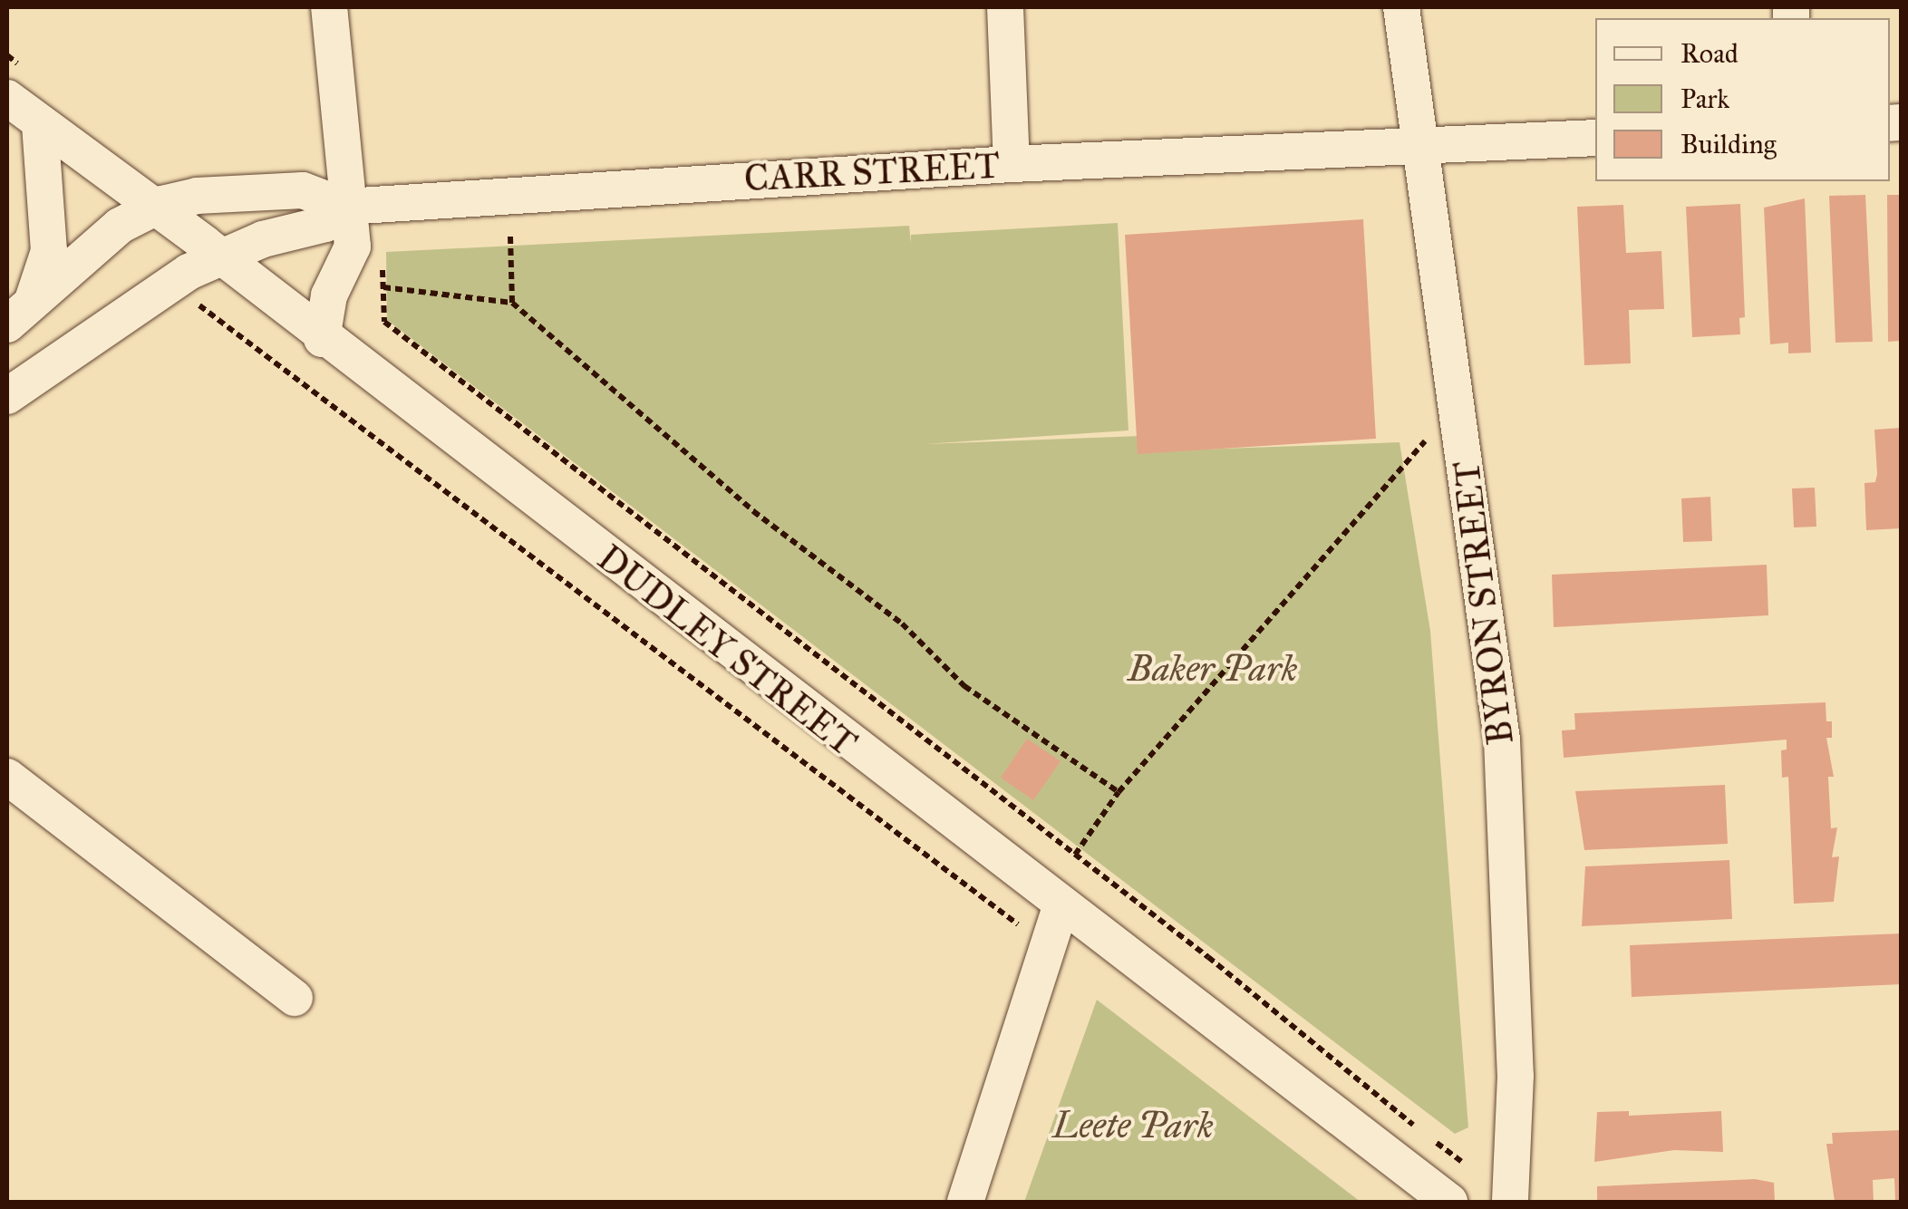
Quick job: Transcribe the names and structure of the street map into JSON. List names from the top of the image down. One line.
{"streets":{"street":["CARR STREET","BYRON STREET","DUDLEY STREET"]},"crossings":[["CARR STREET","BYRON STREET"],["CARR STREET","DUDLEY STREET"]],"parks":["Baker Park","Leete Park"],"legend":["Road","Park","Building"]}
